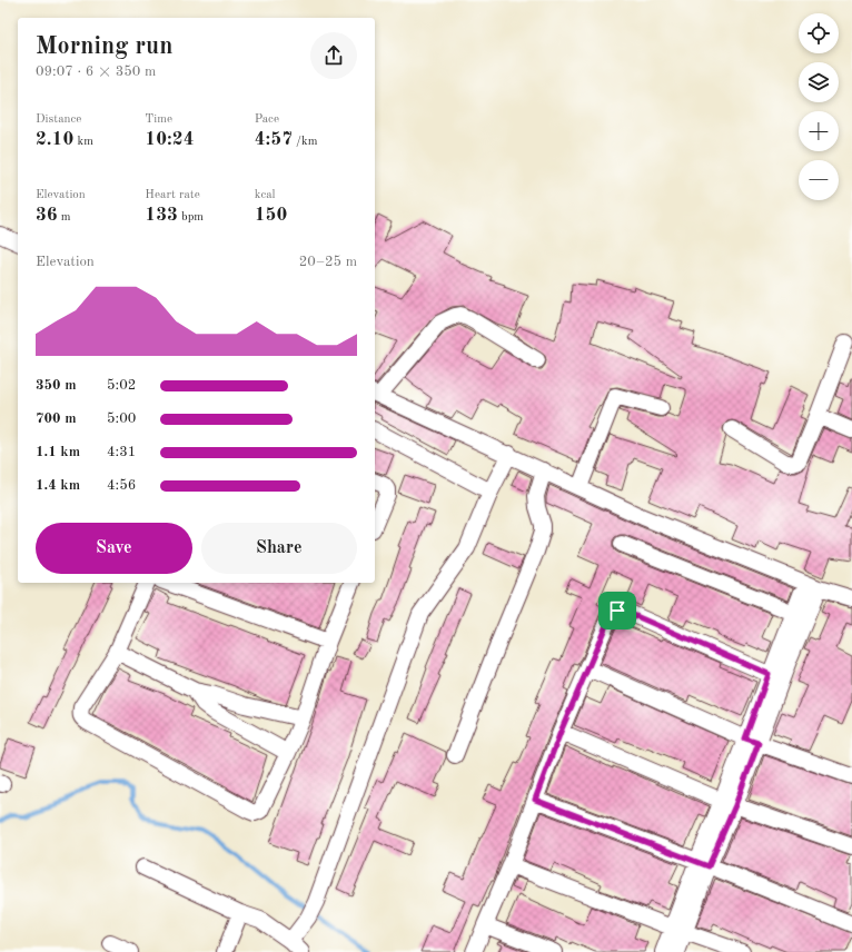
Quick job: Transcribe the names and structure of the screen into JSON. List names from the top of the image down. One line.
{"page":{"map_buttons":["+","−"],"heading":["Morning run","09:07 · 6 × 350 m"],"stats":[["Distance","2.10 km"],["Time","10:24"],["Pace","4:57 /km"],["Elevation","36 m"],["Heart rate","133 bpm"],["kcal","150"]],"chart":["Elevation","20–25 m"],"list":[{"name":"350 m","note":"5:02"},{"name":"700 m","note":"5:00"},{"name":"1.1 km","note":"4:31"},{"name":"1.4 km","note":"4:56"}],"buttons":["Save","Share"]}}
